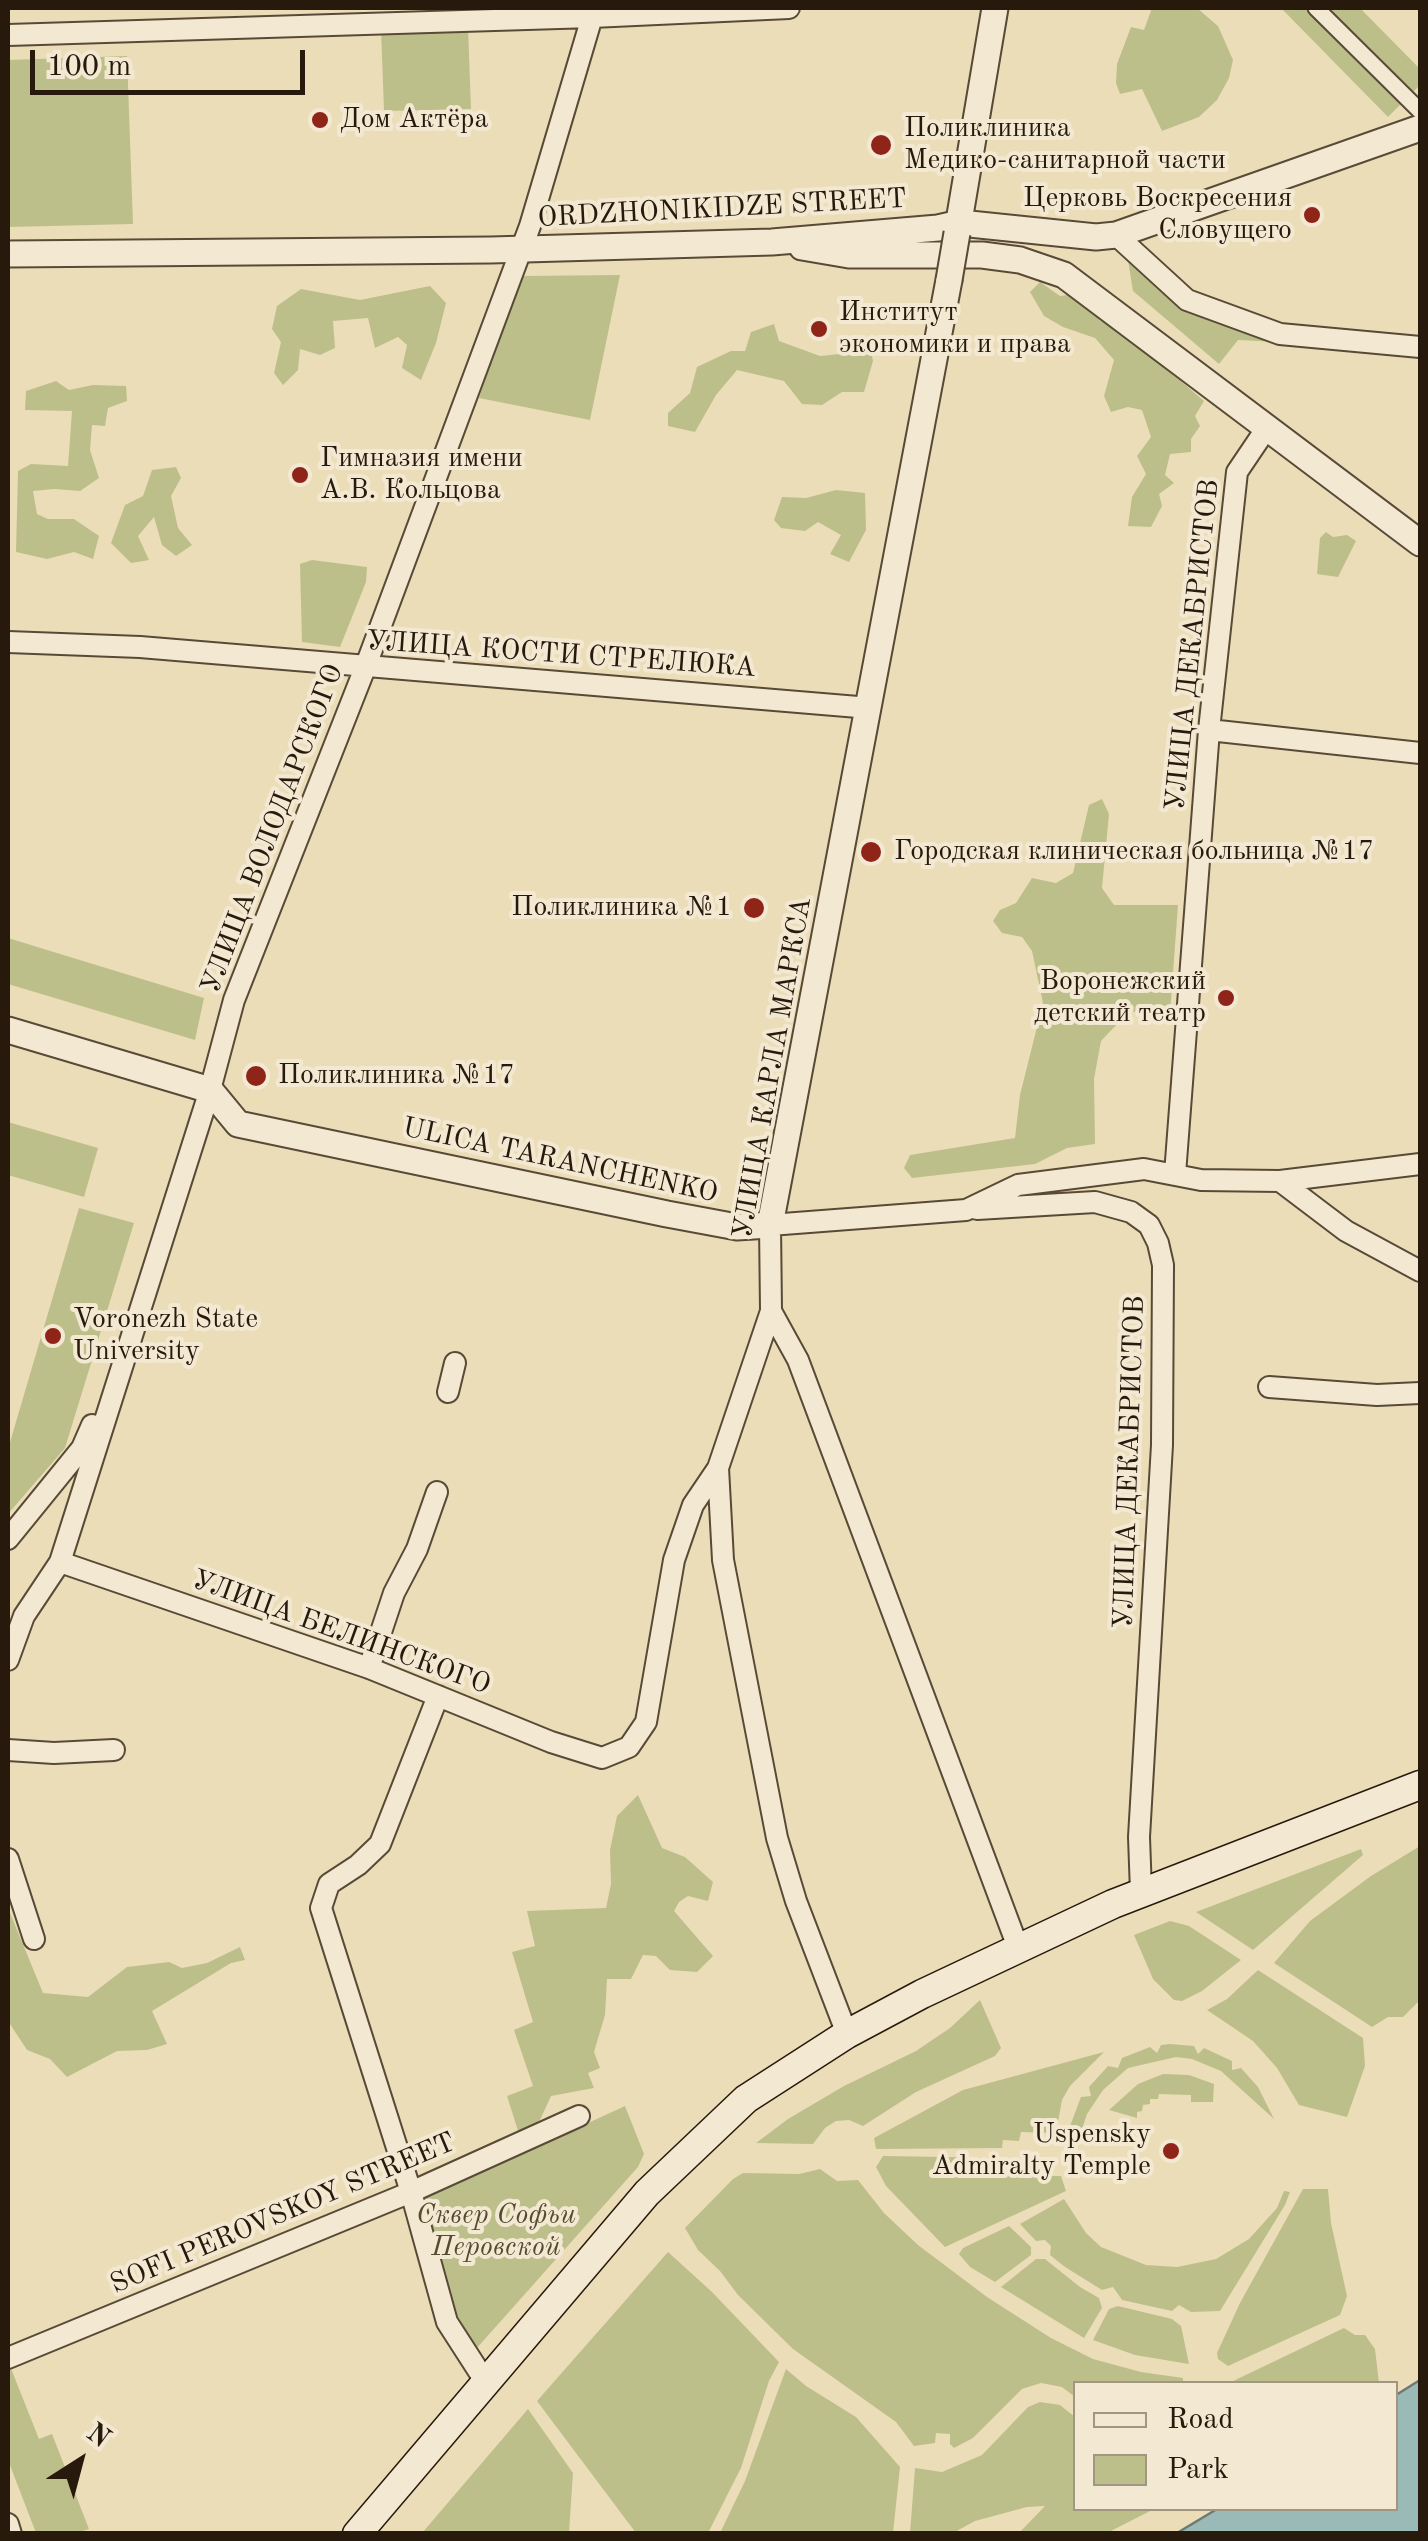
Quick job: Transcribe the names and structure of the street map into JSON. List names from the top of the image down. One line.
{"streets":{"street":["ORDZHONIKIDZE STREET","УЛИЦА ДЕКАБРИСТОВ","УЛИЦА КОСТИ СТРЕЛЮКА","УЛИЦА ВОЛОДАРСКОГО","УЛИЦА КАРЛА МАРКСА","ULICA TARANCHENKO","УЛИЦА БЕЛИНСКОГО","SOFI PEROVSKOY STREET"]},"crossings":[["ORDZHONIKIDZE STREET","УЛИЦА ВОЛОДАРСКОГО"],["ORDZHONIKIDZE STREET","УЛИЦА КАРЛА МАРКСА"],["УЛИЦА ДЕКАБРИСТОВ","ULICA TARANCHENKO"],["УЛИЦА КОСТИ СТРЕЛЮКА","УЛИЦА ВОЛОДАРСКОГО"],["УЛИЦА КОСТИ СТРЕЛЮКА","УЛИЦА КАРЛА МАРКСА"],["УЛИЦА ВОЛОДАРСКОГО","ULICA TARANCHENKO"],["УЛИЦА ВОЛОДАРСКОГО","УЛИЦА БЕЛИНСКОГО"],["УЛИЦА КАРЛА МАРКСА","ULICA TARANCHENKO"]],"parks":["Сквер Софьи Перовской"],"places":["Дом Актёра","Поликлиника Медико-санитарной части","Церковь Воскресения Словущего","Институт экономики и права","Гимназия имени А.В. Кольцова","Городская клиническая больница №17","Поликлиника №1","Воронежский детский театр","Поликлиника №17","Voronezh State University","Uspensky Admiralty Temple"],"legend":["Road","Park"],"scale_bar":"100 m","north":"top right"}
